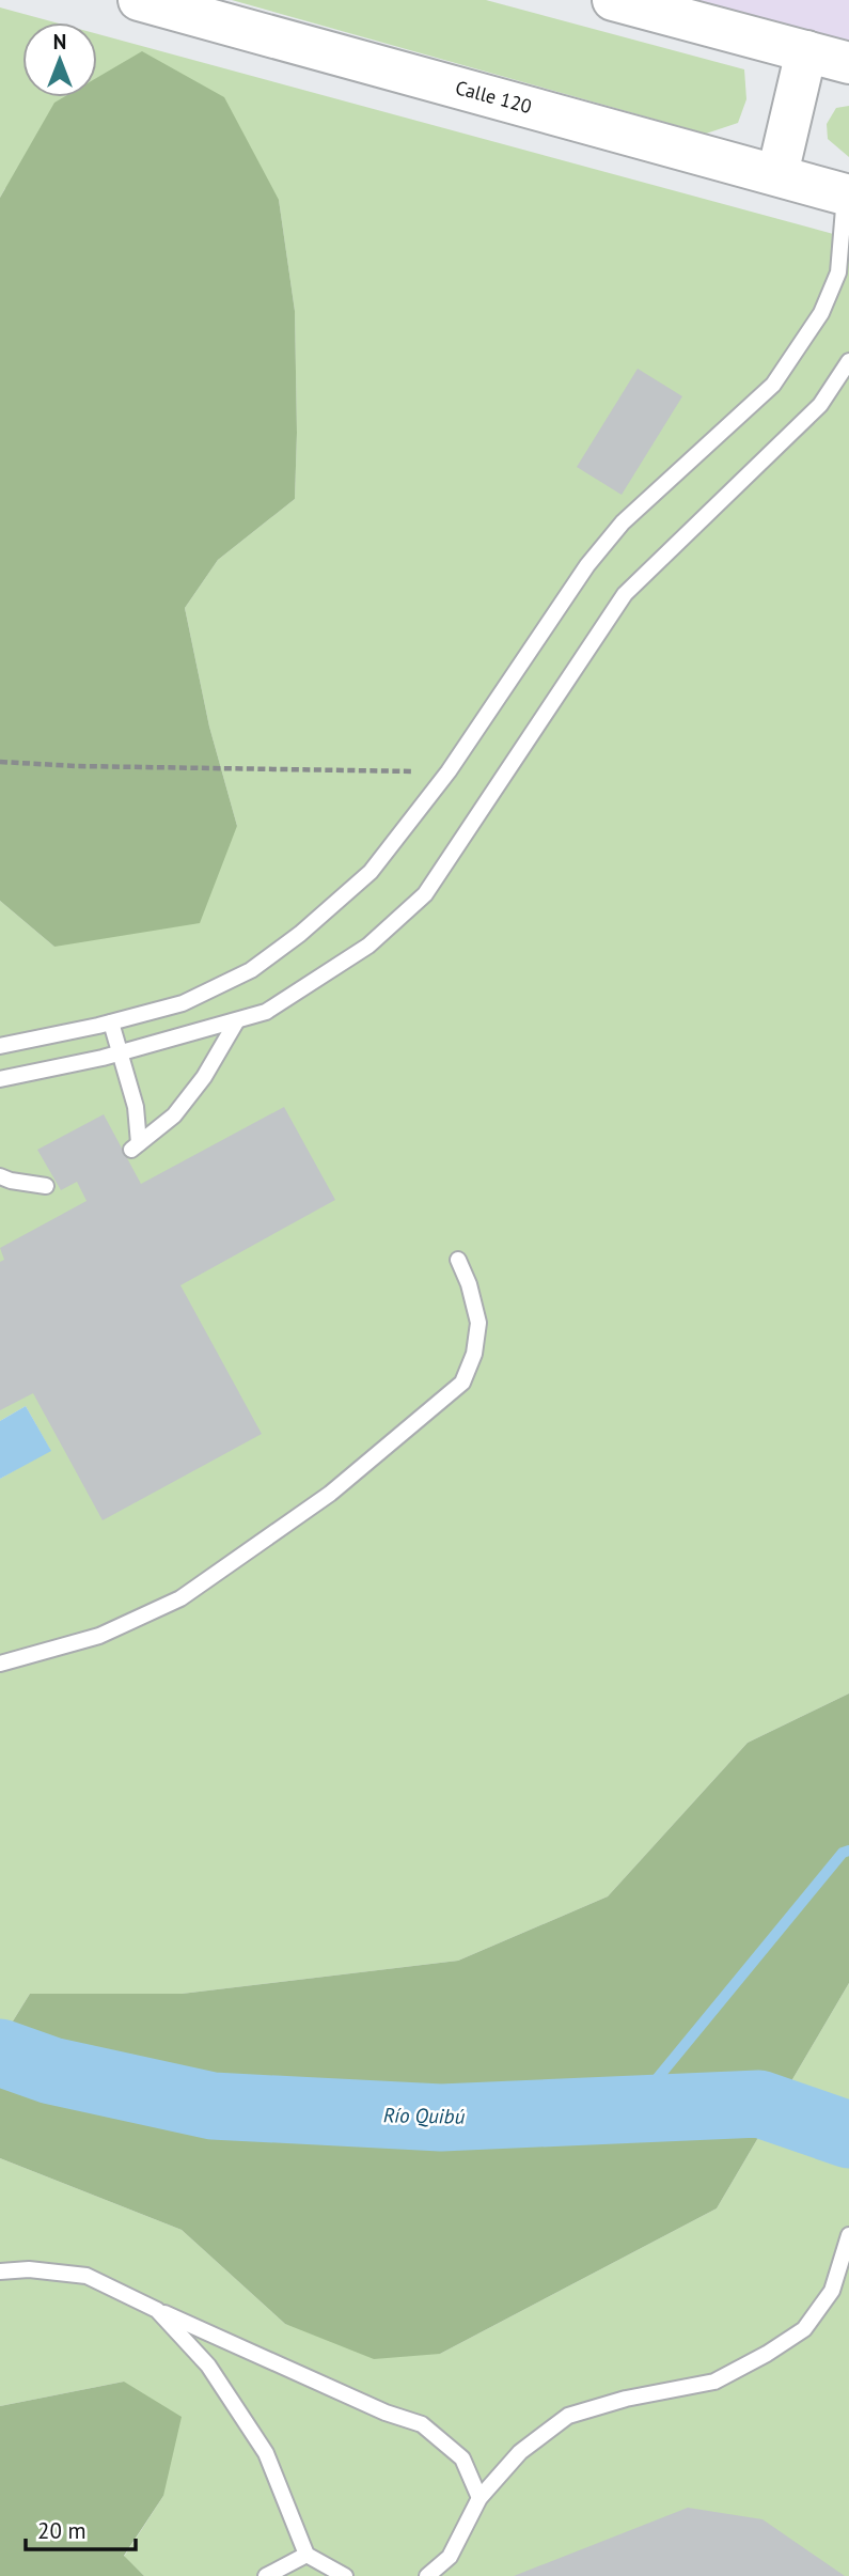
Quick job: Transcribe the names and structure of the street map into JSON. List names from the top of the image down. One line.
{"streets":{"main road":["Calle 120"]},"water":["Río Quibú"],"scale_bar":"20 m","north":"top"}
